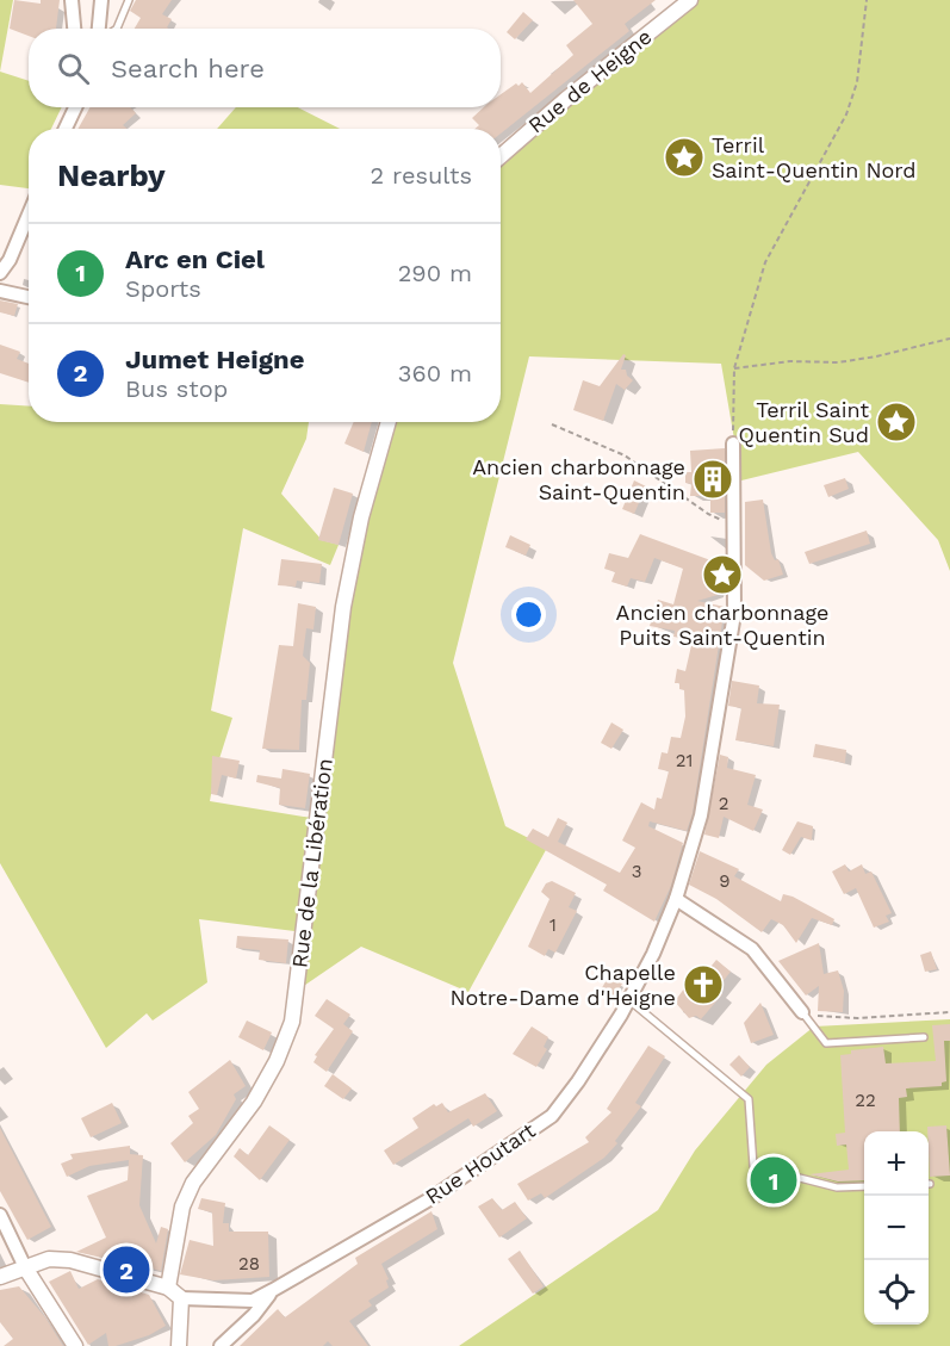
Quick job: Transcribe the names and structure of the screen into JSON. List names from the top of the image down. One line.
{"streets":{"street":["Rue de Heigne","Rue de la Libération","Rue Houtart"]},"places":{"place":["Terril Saint-Quentin Nord","Terril Saint Quentin Sud","Ancien charbonnage Puits Saint-Quentin"],"building":["Ancien charbonnage Saint-Quentin"],"church":["Chapelle Notre-Dame d'Heigne"]},"house_numbers":["21","2","3","9","1","22","28"],"page":{"search":"Search here","heading":["Nearby","2 results"],"list":[{"mark":"1","name":"Arc en Ciel","note":"Sports","value":"290 m"},{"mark":"2","name":"Jumet Heigne","note":"Bus stop","value":"360 m"}],"map_buttons":["+","−"],"pins":["1","2"]}}
